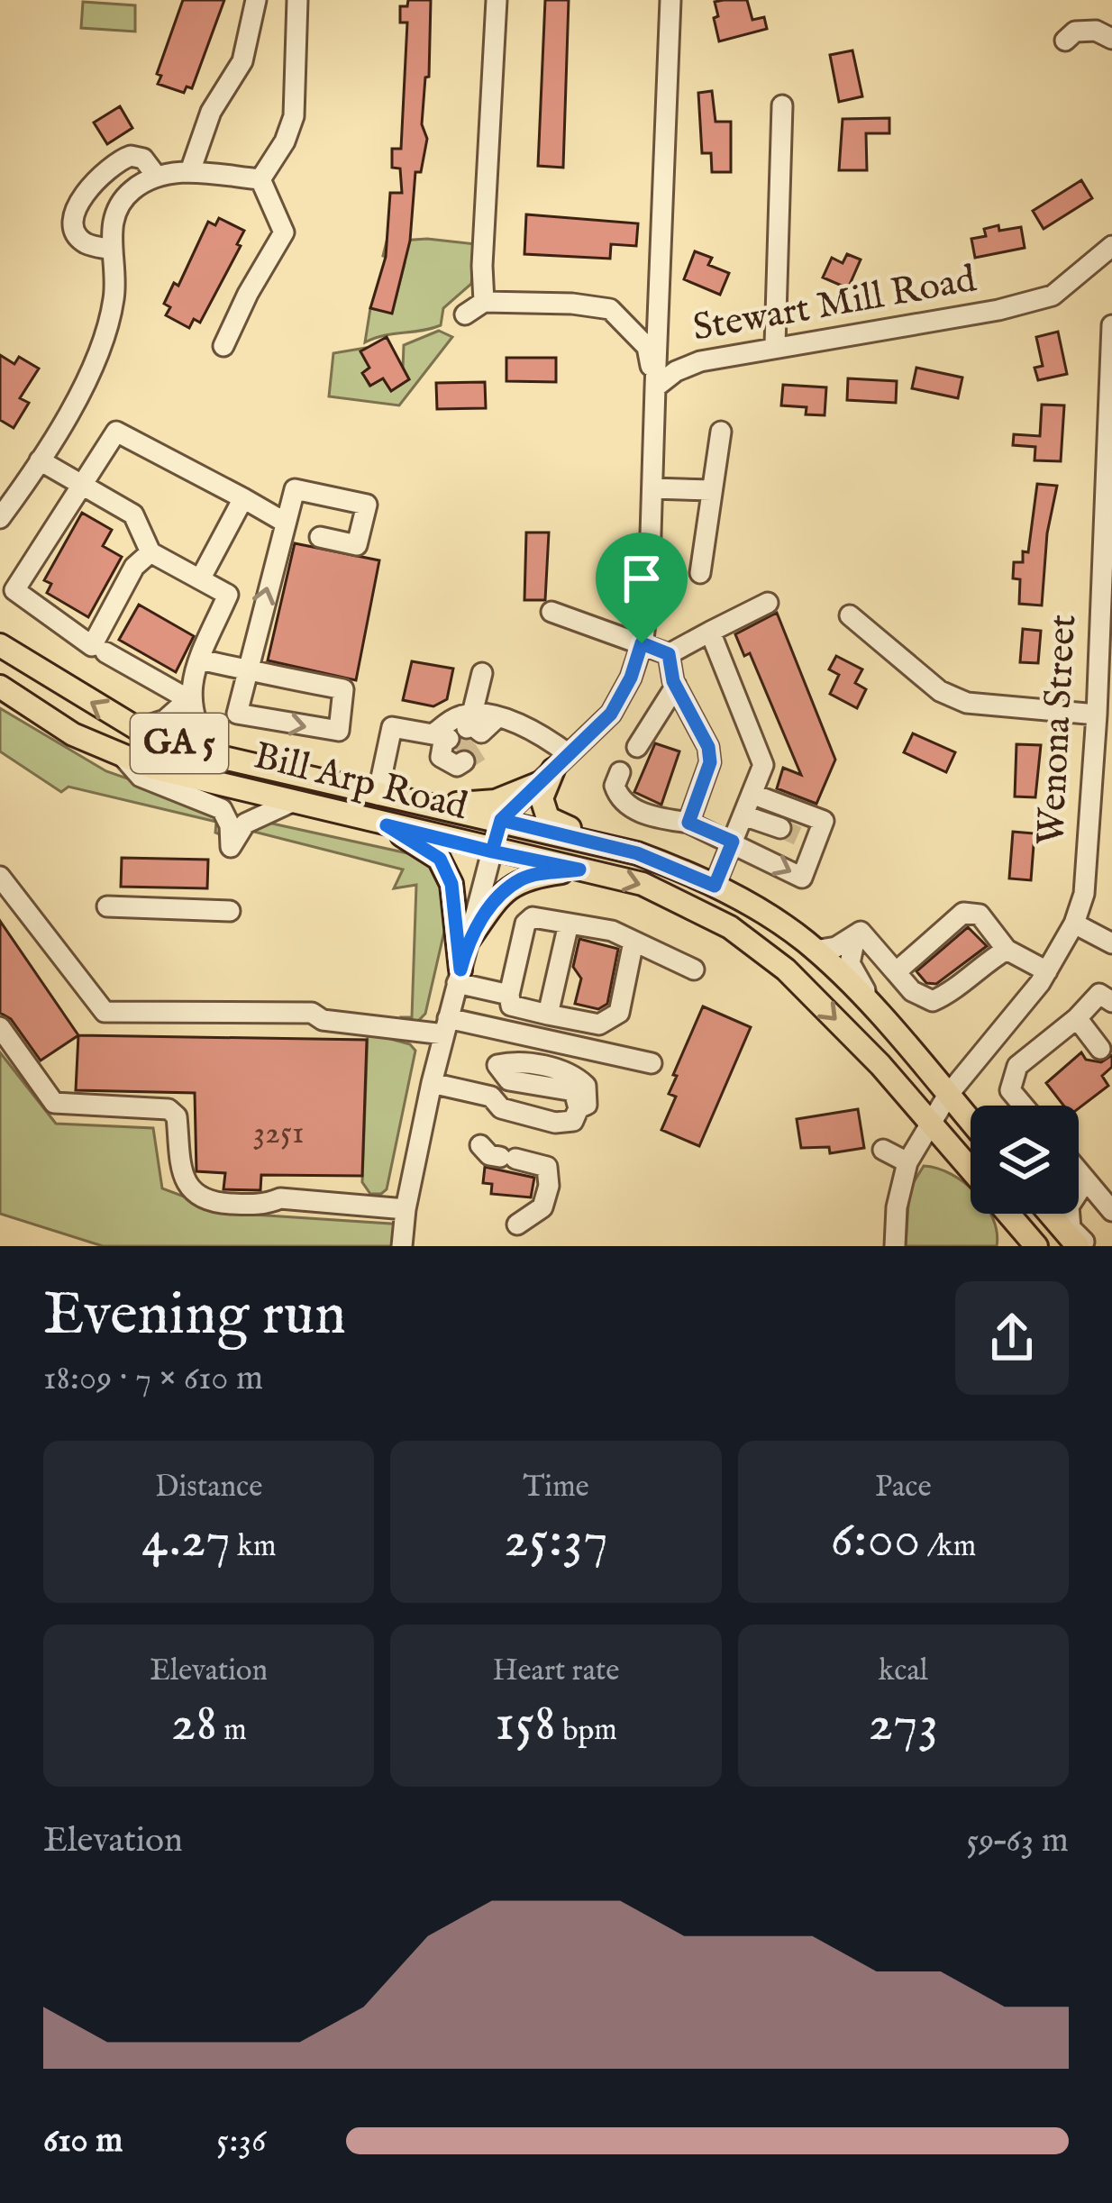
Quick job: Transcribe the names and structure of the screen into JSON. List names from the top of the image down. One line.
{"streets":{"main road":["GA 5","Bill Arp Road"],"street":["Stewart Mill Road","Wenona Street"]},"crossings":[["Stewart Mill Road","Bill Arp Road"],["Wenona Street","Bill Arp Road"]],"house_numbers":["3251"],"page":{"heading":["Evening run","18:09 · 7 × 610 m"],"stats":[["Distance","4.27 km"],["Time","25:37"],["Pace","6:00 /km"],["Elevation","28 m"],["Heart rate","158 bpm"],["kcal","273"]],"chart":["Elevation","59–63 m"],"list":[{"name":"610 m","note":"5:36"}]}}
